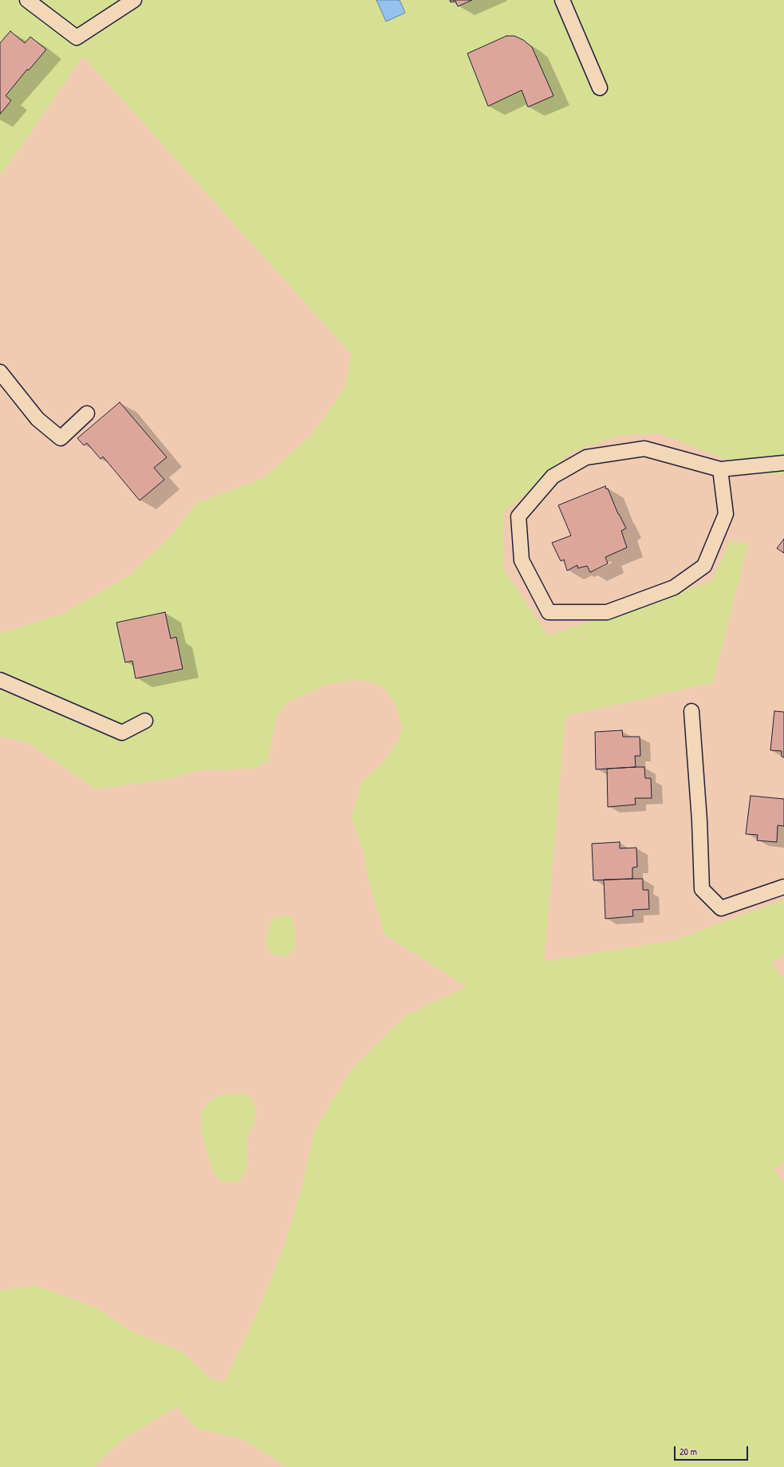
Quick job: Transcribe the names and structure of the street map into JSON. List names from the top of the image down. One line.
{"scale_bar":"20 m"}
